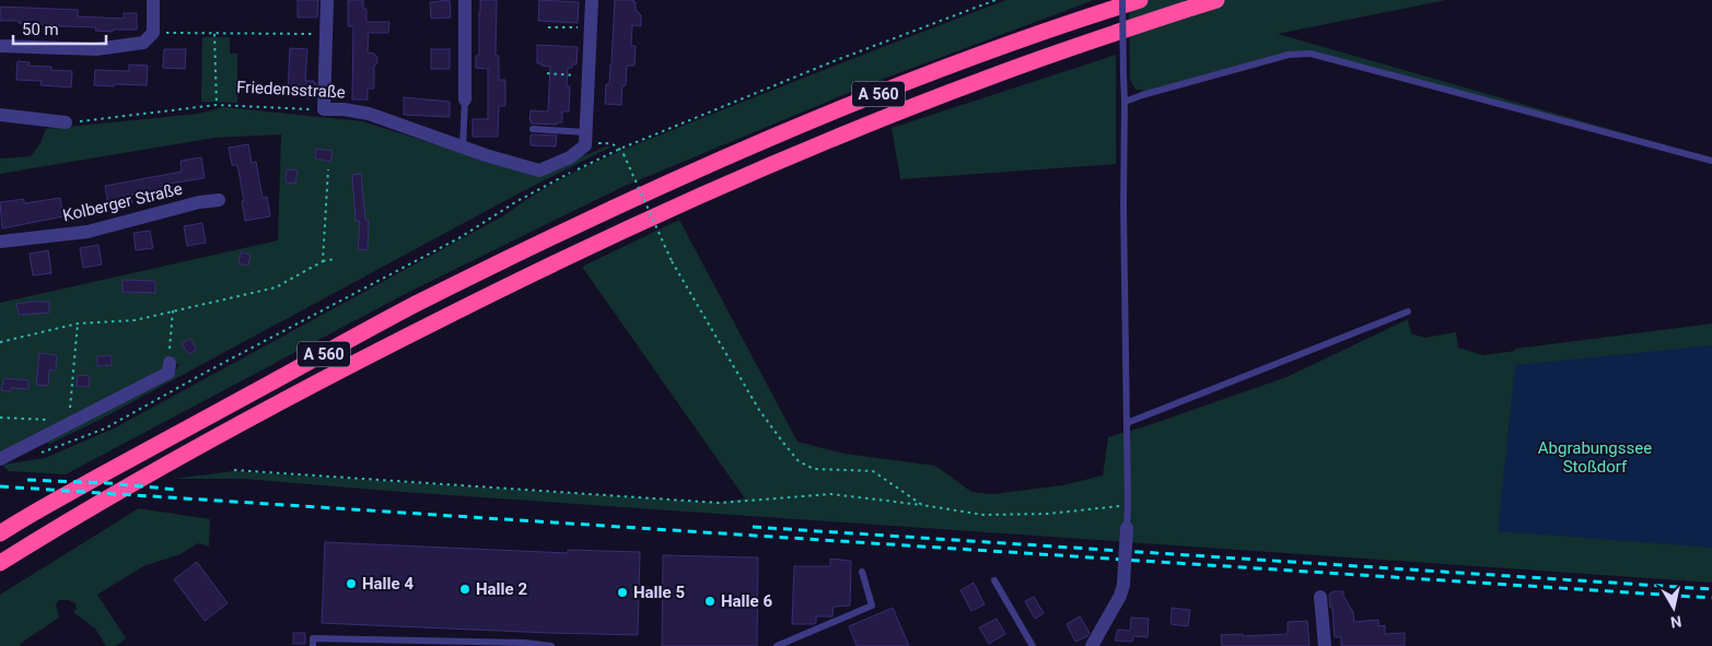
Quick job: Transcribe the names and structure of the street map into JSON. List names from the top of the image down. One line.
{"streets":{"highway":["A 560"],"street":["Friedensstraße","Kolberger Straße"]},"parks":["Abgrabungssee Stoßdorf"],"places":["Halle 4","Halle 2","Halle 5","Halle 6"],"scale_bar":"50 m","north":"bottom"}
